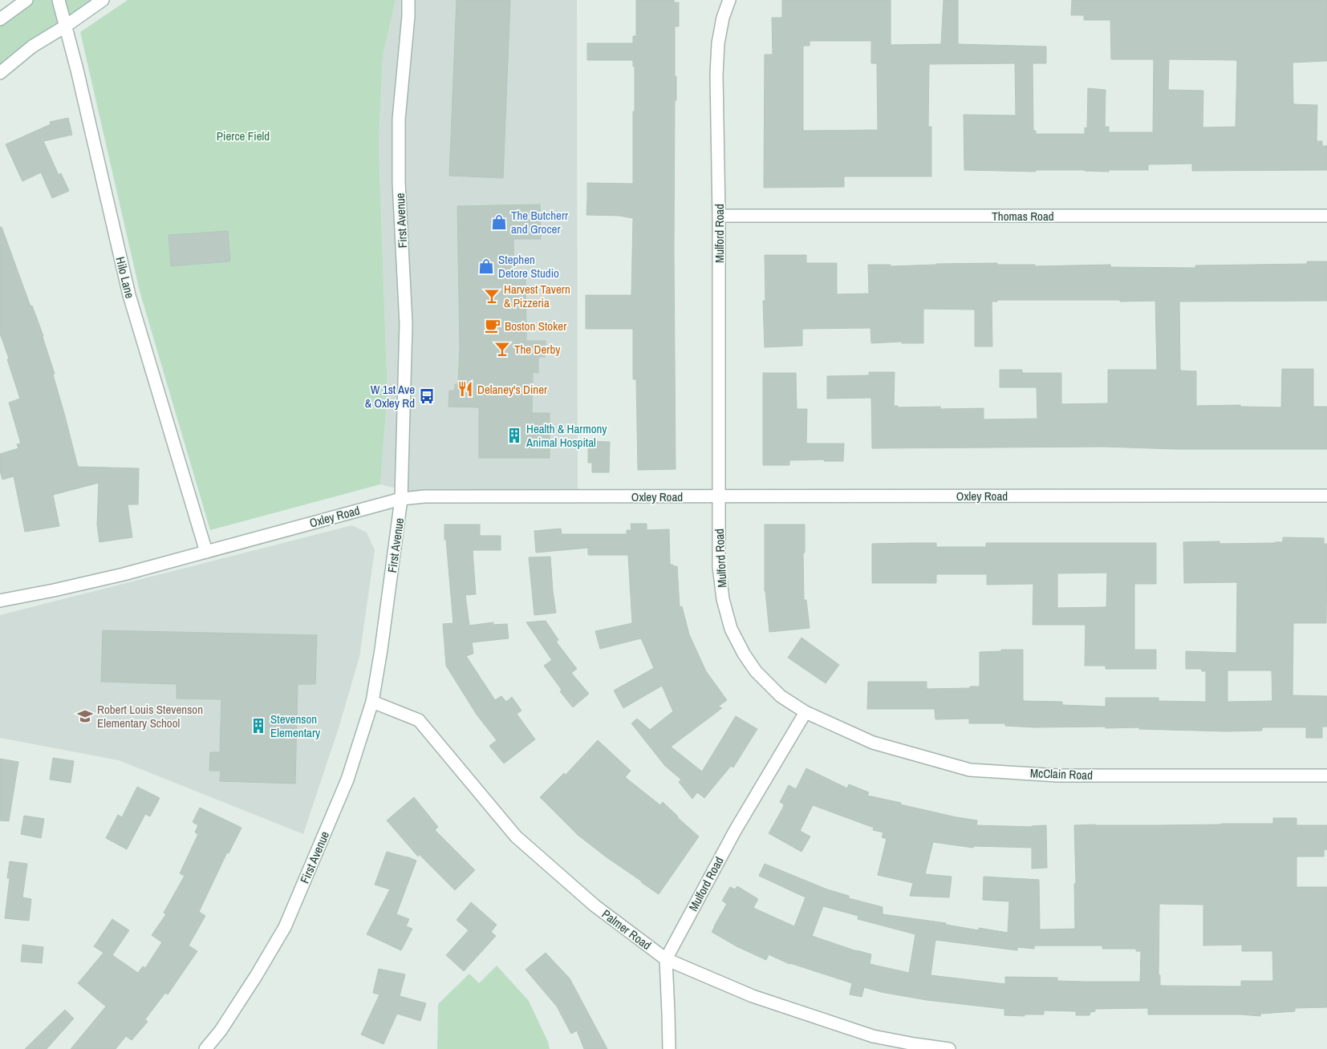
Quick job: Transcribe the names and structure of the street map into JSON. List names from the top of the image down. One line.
{"streets":{"street":["Thomas Road","First Avenue","Mulford Road","Hilo Lane","Oxley Road","McClain Road","Palmer Road"]},"crossings":[["Thomas Road","Mulford Road"],["First Avenue","Oxley Road"],["First Avenue","Palmer Road"],["Mulford Road","Oxley Road"],["Mulford Road","McClain Road"],["Mulford Road","Palmer Road"],["Hilo Lane","Oxley Road"]],"parks":["Pierce Field"],"places":{"shop":["The Butcherr and Grocer","Stephen Detore Studio"],"bar":["Harvest Tavern & Pizzeria","The Derby"],"cafe":["Boston Stoker"],"restaurant":["Delaney's Diner"],"bus stop":["W 1st Ave & Oxley Rd"],"building":["Health & Harmony Animal Hospital","Stevenson Elementary"],"school or university":["Robert Louis Stevenson Elementary School"]}}
